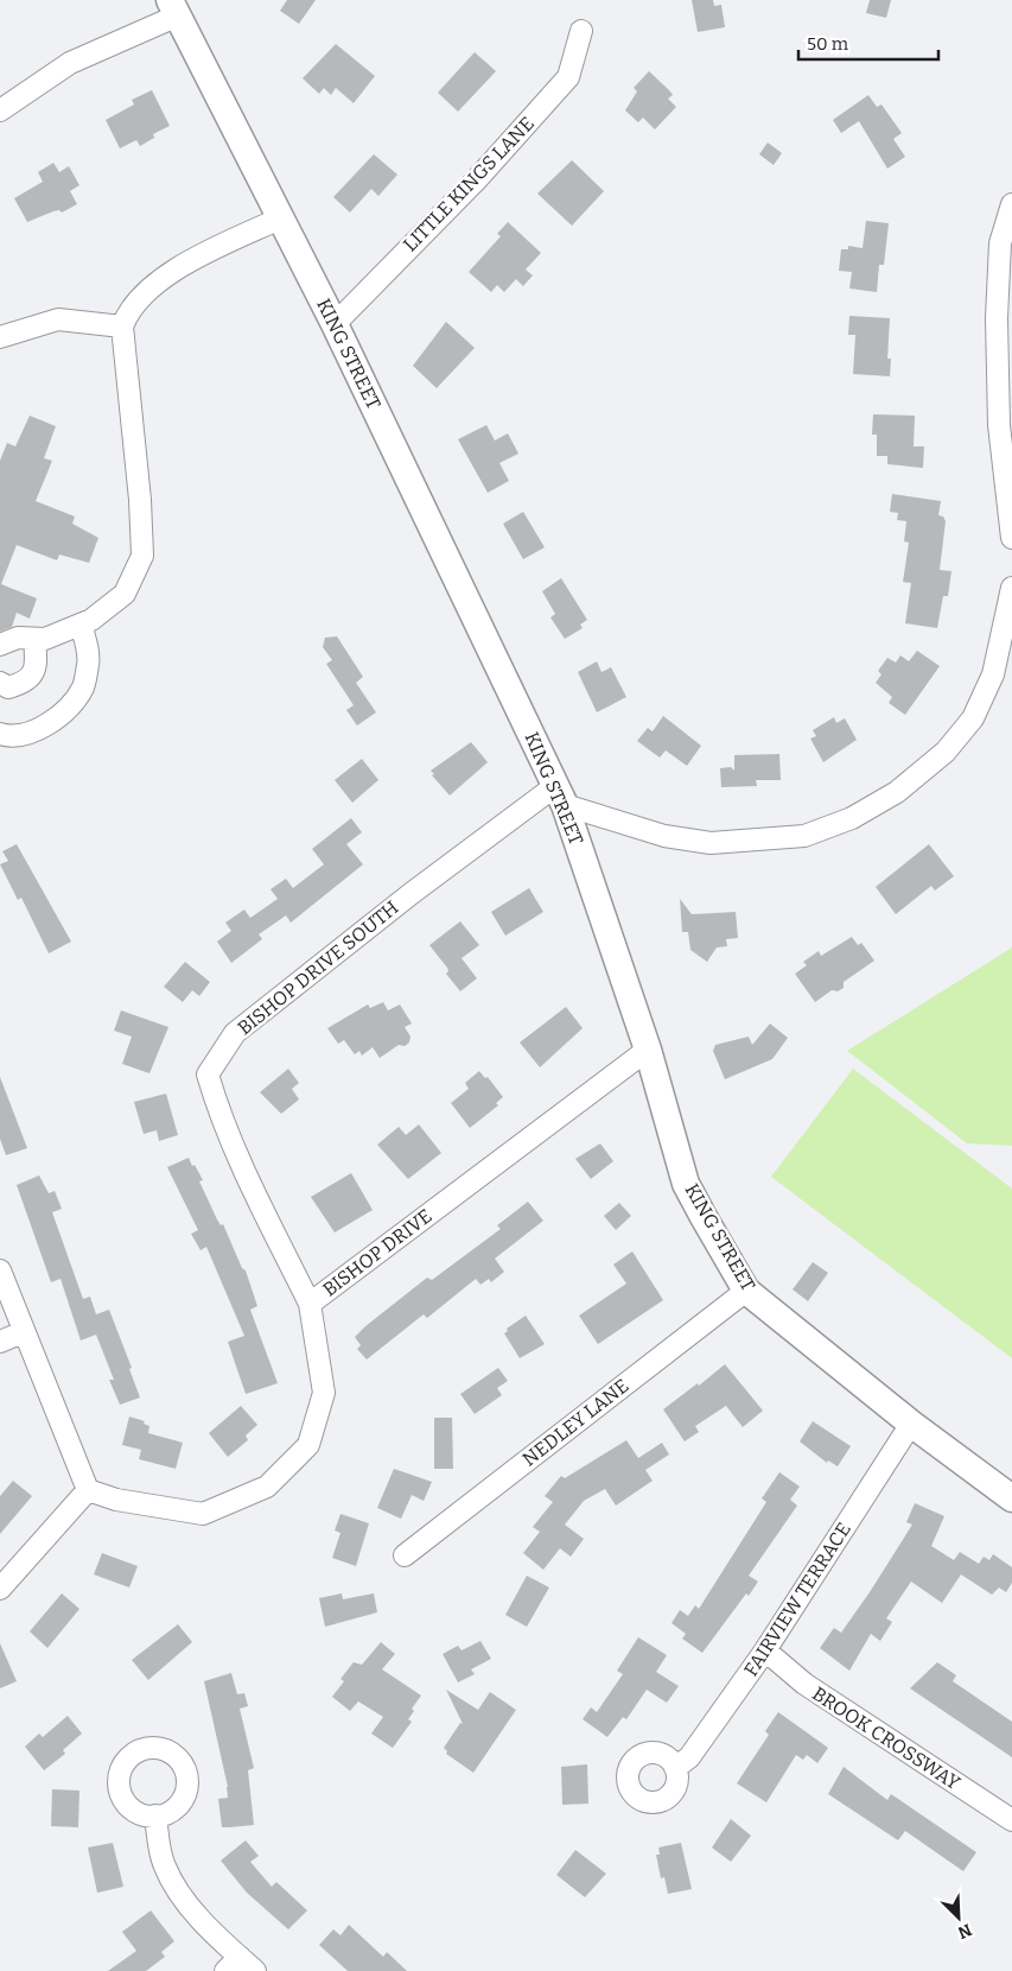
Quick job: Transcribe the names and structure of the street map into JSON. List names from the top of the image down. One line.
{"streets":{"main road":["KING STREET"],"street":["LITTLE KINGS LANE","BISHOP DRIVE SOUTH","BISHOP DRIVE","NEDLEY LANE","FAIRVIEW TERRACE","BROOK CROSSWAY"]},"crossings":[["LITTLE KINGS LANE","KING STREET"],["KING STREET","BISHOP DRIVE SOUTH"],["KING STREET","BISHOP DRIVE"],["KING STREET","NEDLEY LANE"],["KING STREET","FAIRVIEW TERRACE"],["BISHOP DRIVE SOUTH","BISHOP DRIVE"],["FAIRVIEW TERRACE","BROOK CROSSWAY"]],"scale_bar":"50 m","north":"bottom right"}
